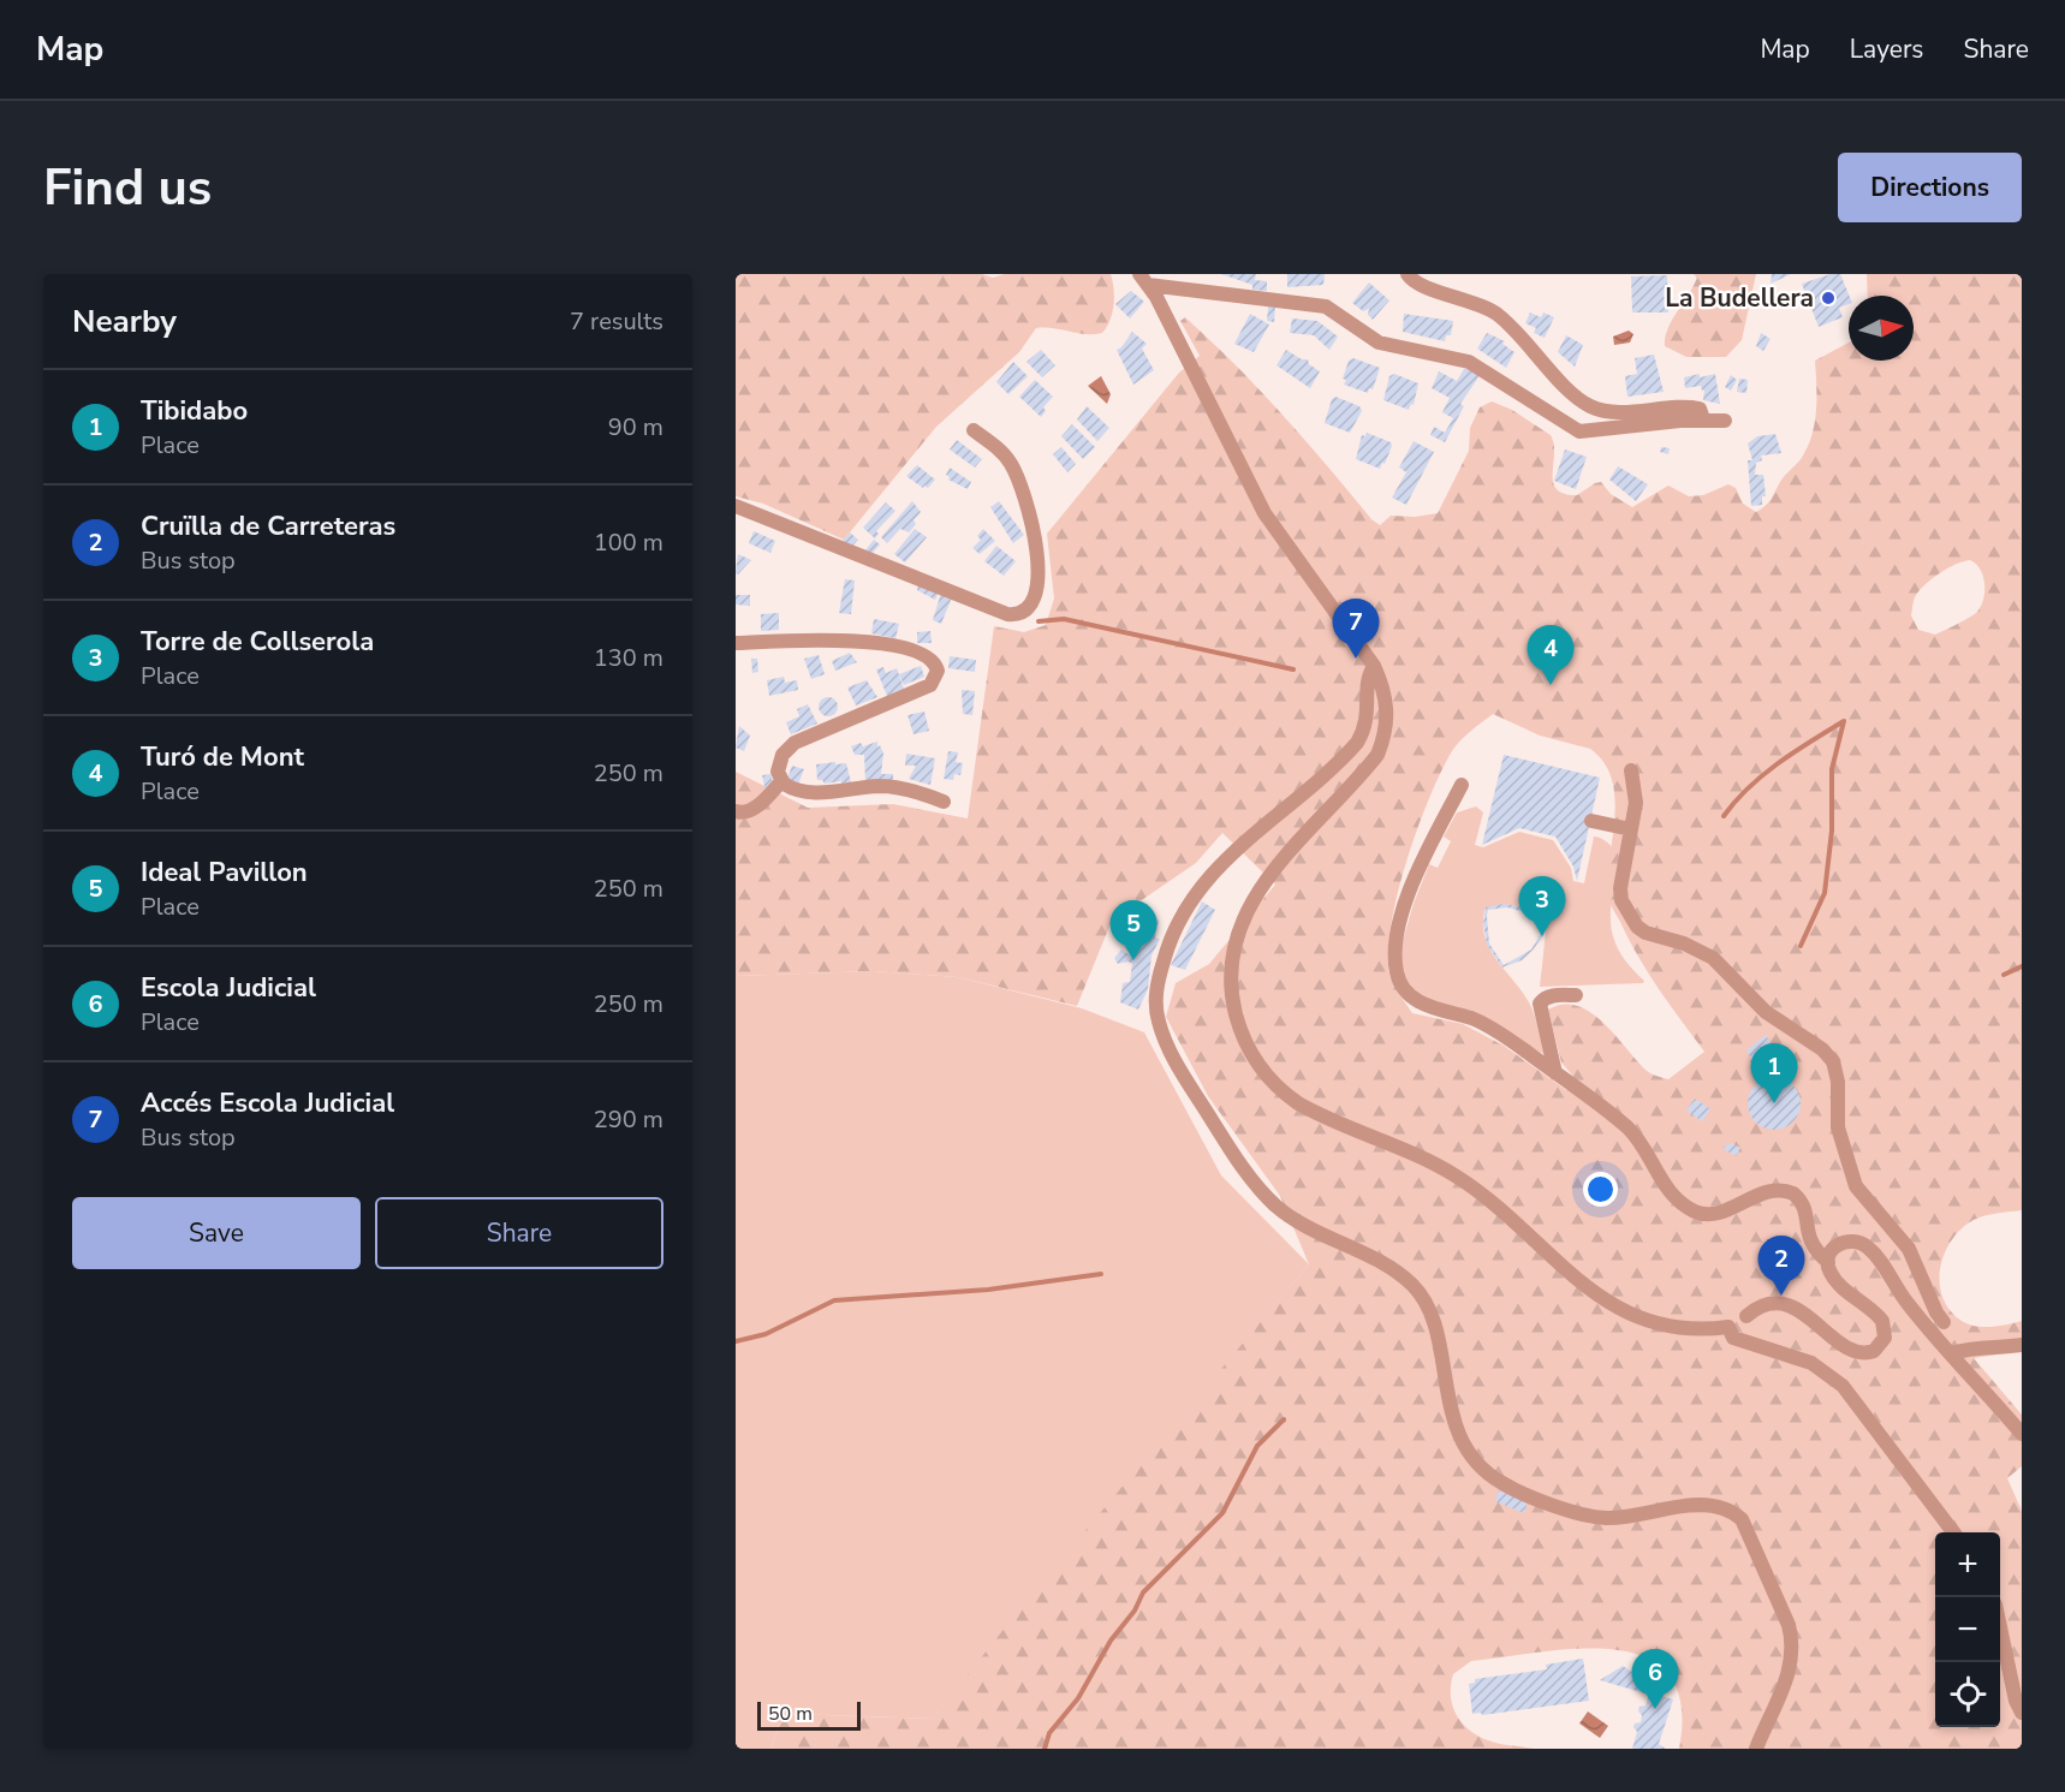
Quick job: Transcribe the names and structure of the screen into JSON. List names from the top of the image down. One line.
{"places":["La Budellera"],"scale_bar":"50 m","north":"right","page":{"header":"Map","nav":["Map","Layers","Share"],"buttons":["Directions",["Save","Share"]],"title":"Find us","heading":["Nearby","7 results"],"list":[{"mark":"1","name":"Tibidabo","note":"Place","value":"90 m"},{"mark":"2","name":"Cruïlla de Carreteras","note":"Bus stop","value":"100 m"},{"mark":"3","name":"Torre de Collserola","note":"Place","value":"130 m"},{"mark":"4","name":"Turó de Mont","note":"Place","value":"250 m"},{"mark":"5","name":"Ideal Pavillon","note":"Place","value":"250 m"},{"mark":"6","name":"Escola Judicial","note":"Place","value":"250 m"},{"mark":"7","name":"Accés Escola Judicial","note":"Bus stop","value":"290 m"}],"pins":["7","4","3","5","1","2","6"],"map_buttons":["+","−"],"scale":"50 m"}}
